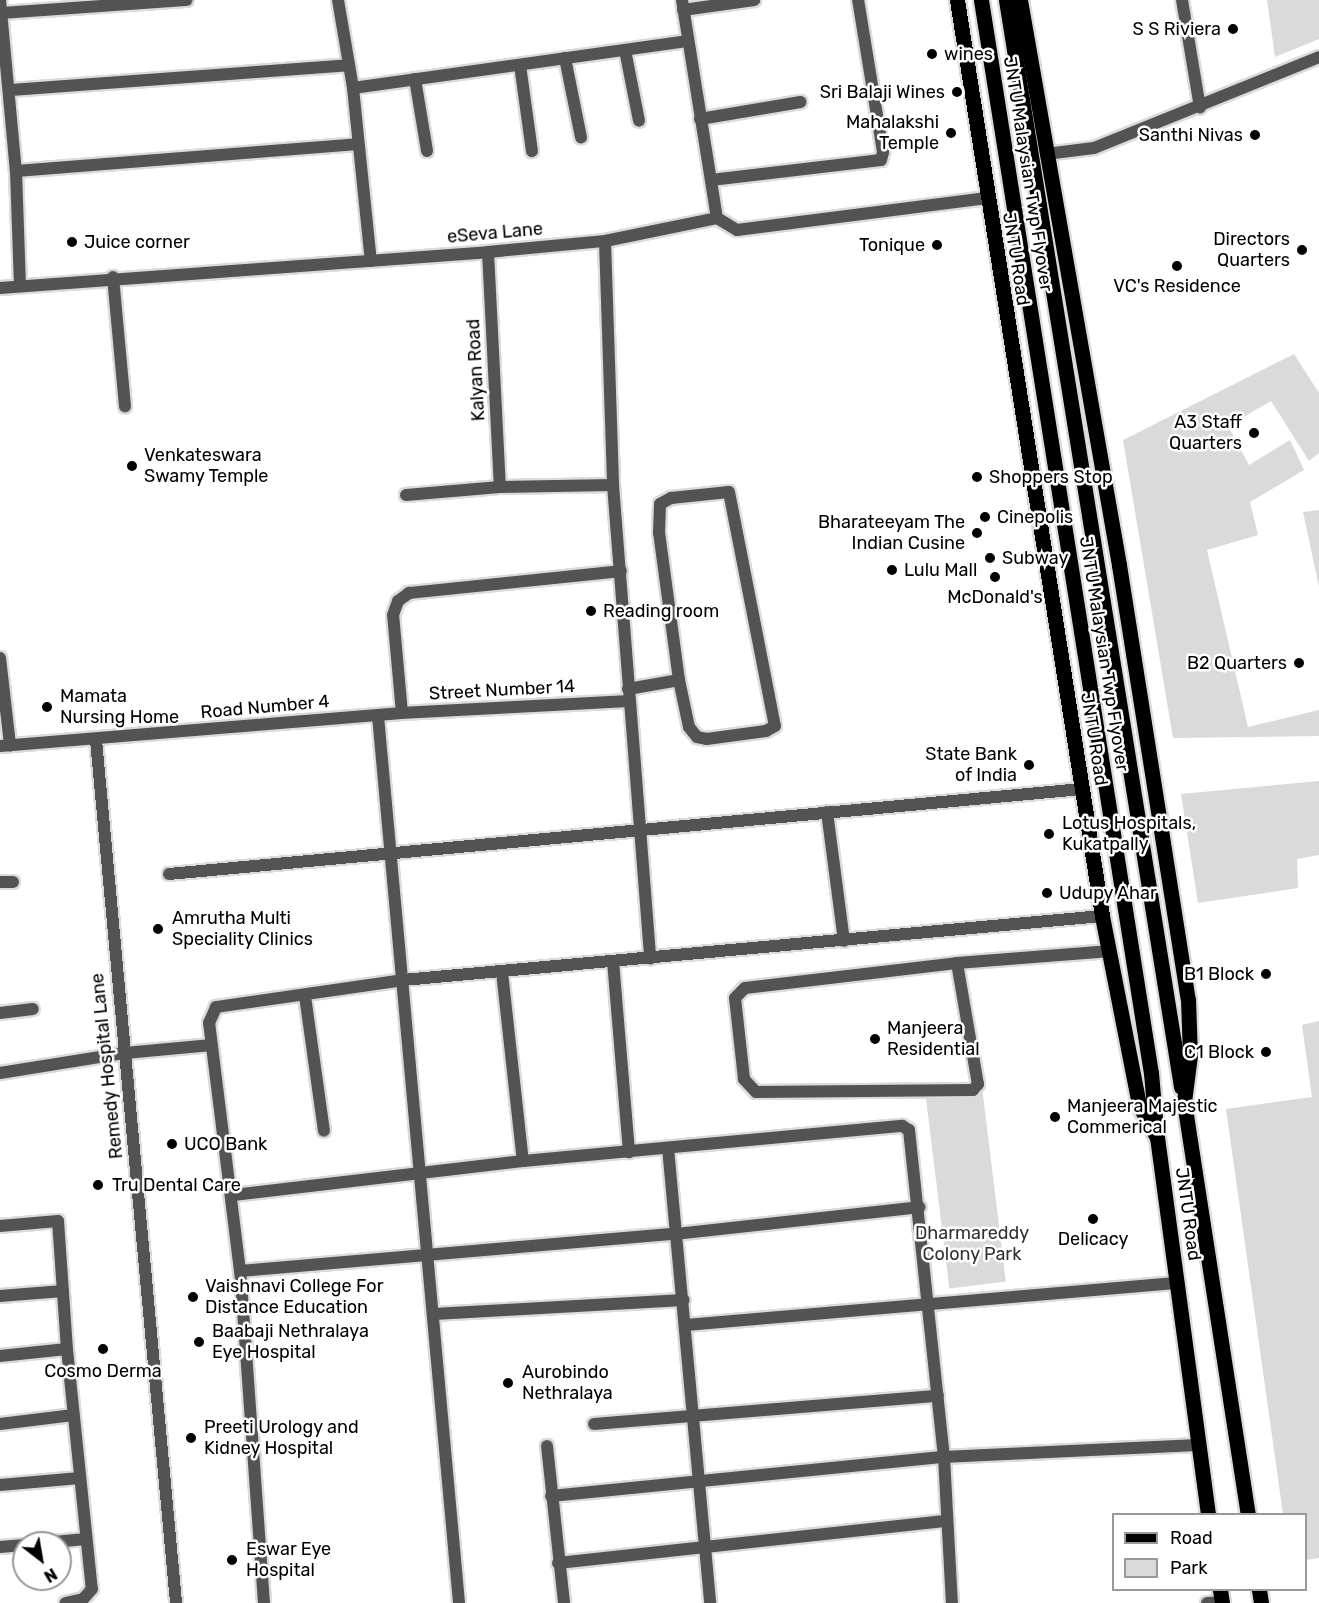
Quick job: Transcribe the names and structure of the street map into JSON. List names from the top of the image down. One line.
{"streets":{"main road":["JNTU Malaysian Twp Flyover","JNTU Road"],"street":["eSeva Lane","Kalyan Road","Street Number 14","Road Number 4","Remedy Hospital Lane"]},"crossings":[["JNTU Malaysian Twp Flyover","JNTU Road"],["eSeva Lane","Kalyan Road"],["Street Number 14","Road Number 4"],["Road Number 4","Remedy Hospital Lane"]],"parks":["Dharmareddy Colony Park"],"places":["S S Riviera","wines","Sri Balaji Wines","Mahalakshi Temple","Santhi Nivas","Juice corner","Tonique","Directors Quarters","VC's Residence","A3 Staff Quarters","Venkateswara Swamy Temple","Shoppers Stop","Cinepolis","Bharateeyam The Indian Cusine","Subway","Lulu Mall","McDonald's","Reading room","B2 Quarters","Mamata Nursing Home","State Bank of India","Lotus Hospitals, Kukatpally","Udupy Ahar","Amrutha Multi Speciality Clinics","B1 Block","Manjeera Residential","C1 Block","Manjeera Majestic Commerical","UCO Bank","Tru Dental Care","Delicacy","Vaishnavi College For Distance Education","Baabaji Nethralaya Eye Hospital","Cosmo Derma","Aurobindo Nethralaya","Preeti Urology and Kidney Hospital","Eswar Eye Hospital"],"legend":["Road","Park"],"north":"bottom right"}
